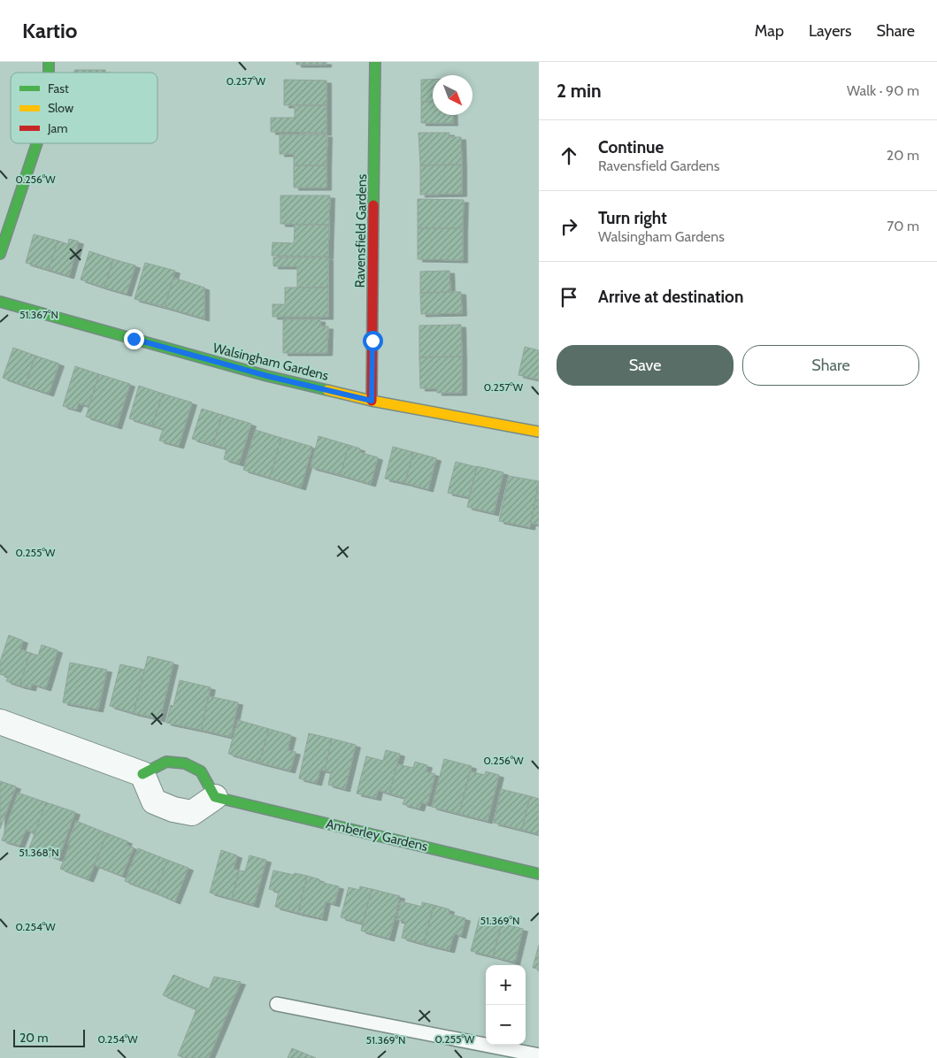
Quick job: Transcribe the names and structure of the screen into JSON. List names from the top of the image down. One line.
{"streets":{"street":["Ravensfield Gardens","Walsingham Gardens","Amberley Gardens"]},"crossings":[["Ravensfield Gardens","Walsingham Gardens"]],"legend":["Fast","Slow","Jam"],"scale_bar":"20 m","north":"bottom right","page":{"header":"Kartio","nav":["Map","Layers","Share"],"heading":["2 min","Walk · 90 m"],"list":[["Continue","Ravensfield Gardens","20 m"],["Turn right","Walsingham Gardens","70 m"],"Arrive at destination"],"buttons":["Save","Share"],"map_buttons":["+","−"],"scale":"20 m"},"coordinates":["0.257°W","0.256°W","51.367°N","0.255°W","51.368°N","51.369°N","0.254°W"]}
